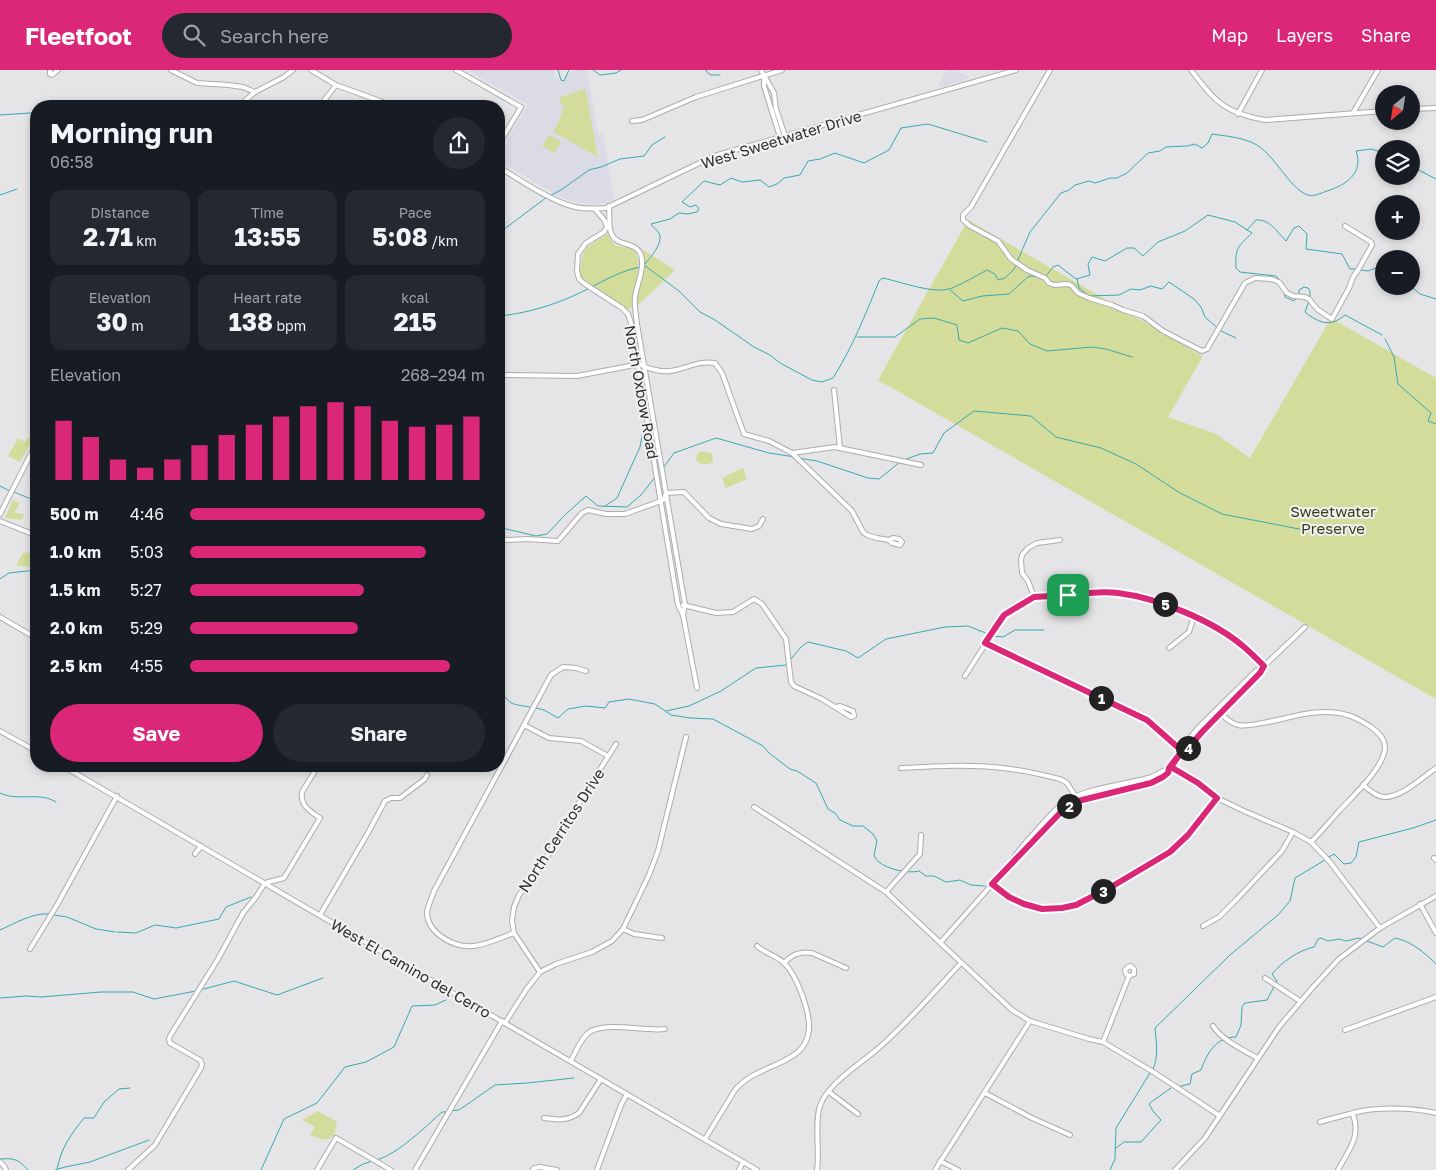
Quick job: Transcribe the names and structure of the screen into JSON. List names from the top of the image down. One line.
{"streets":{"street":["West Sweetwater Drive","North Oxbow Road","North Cerritos Drive","West El Camino del Cerro"]},"crossings":[["West Sweetwater Drive","North Oxbow Road"]],"parks":["Sweetwater Preserve"],"north":"bottom left","page":{"header":"Fleetfoot","search":"Search here","nav":["Map","Layers","Share"],"map_buttons":["+","−"],"heading":["Morning run","06:58"],"stats":[["Distance","2.71 km"],["Time","13:55"],["Pace","5:08 /km"],["Elevation","30 m"],["Heart rate","138 bpm"],["kcal","215"]],"chart":["Elevation","268–294 m"],"list":[{"name":"500 m","note":"4:46"},{"name":"1.0 km","note":"5:03"},{"name":"1.5 km","note":"5:27"},{"name":"2.0 km","note":"5:29"},{"name":"2.5 km","note":"4:55"}],"pins":["5","1","4","2","3"],"buttons":["Save","Share"]}}
